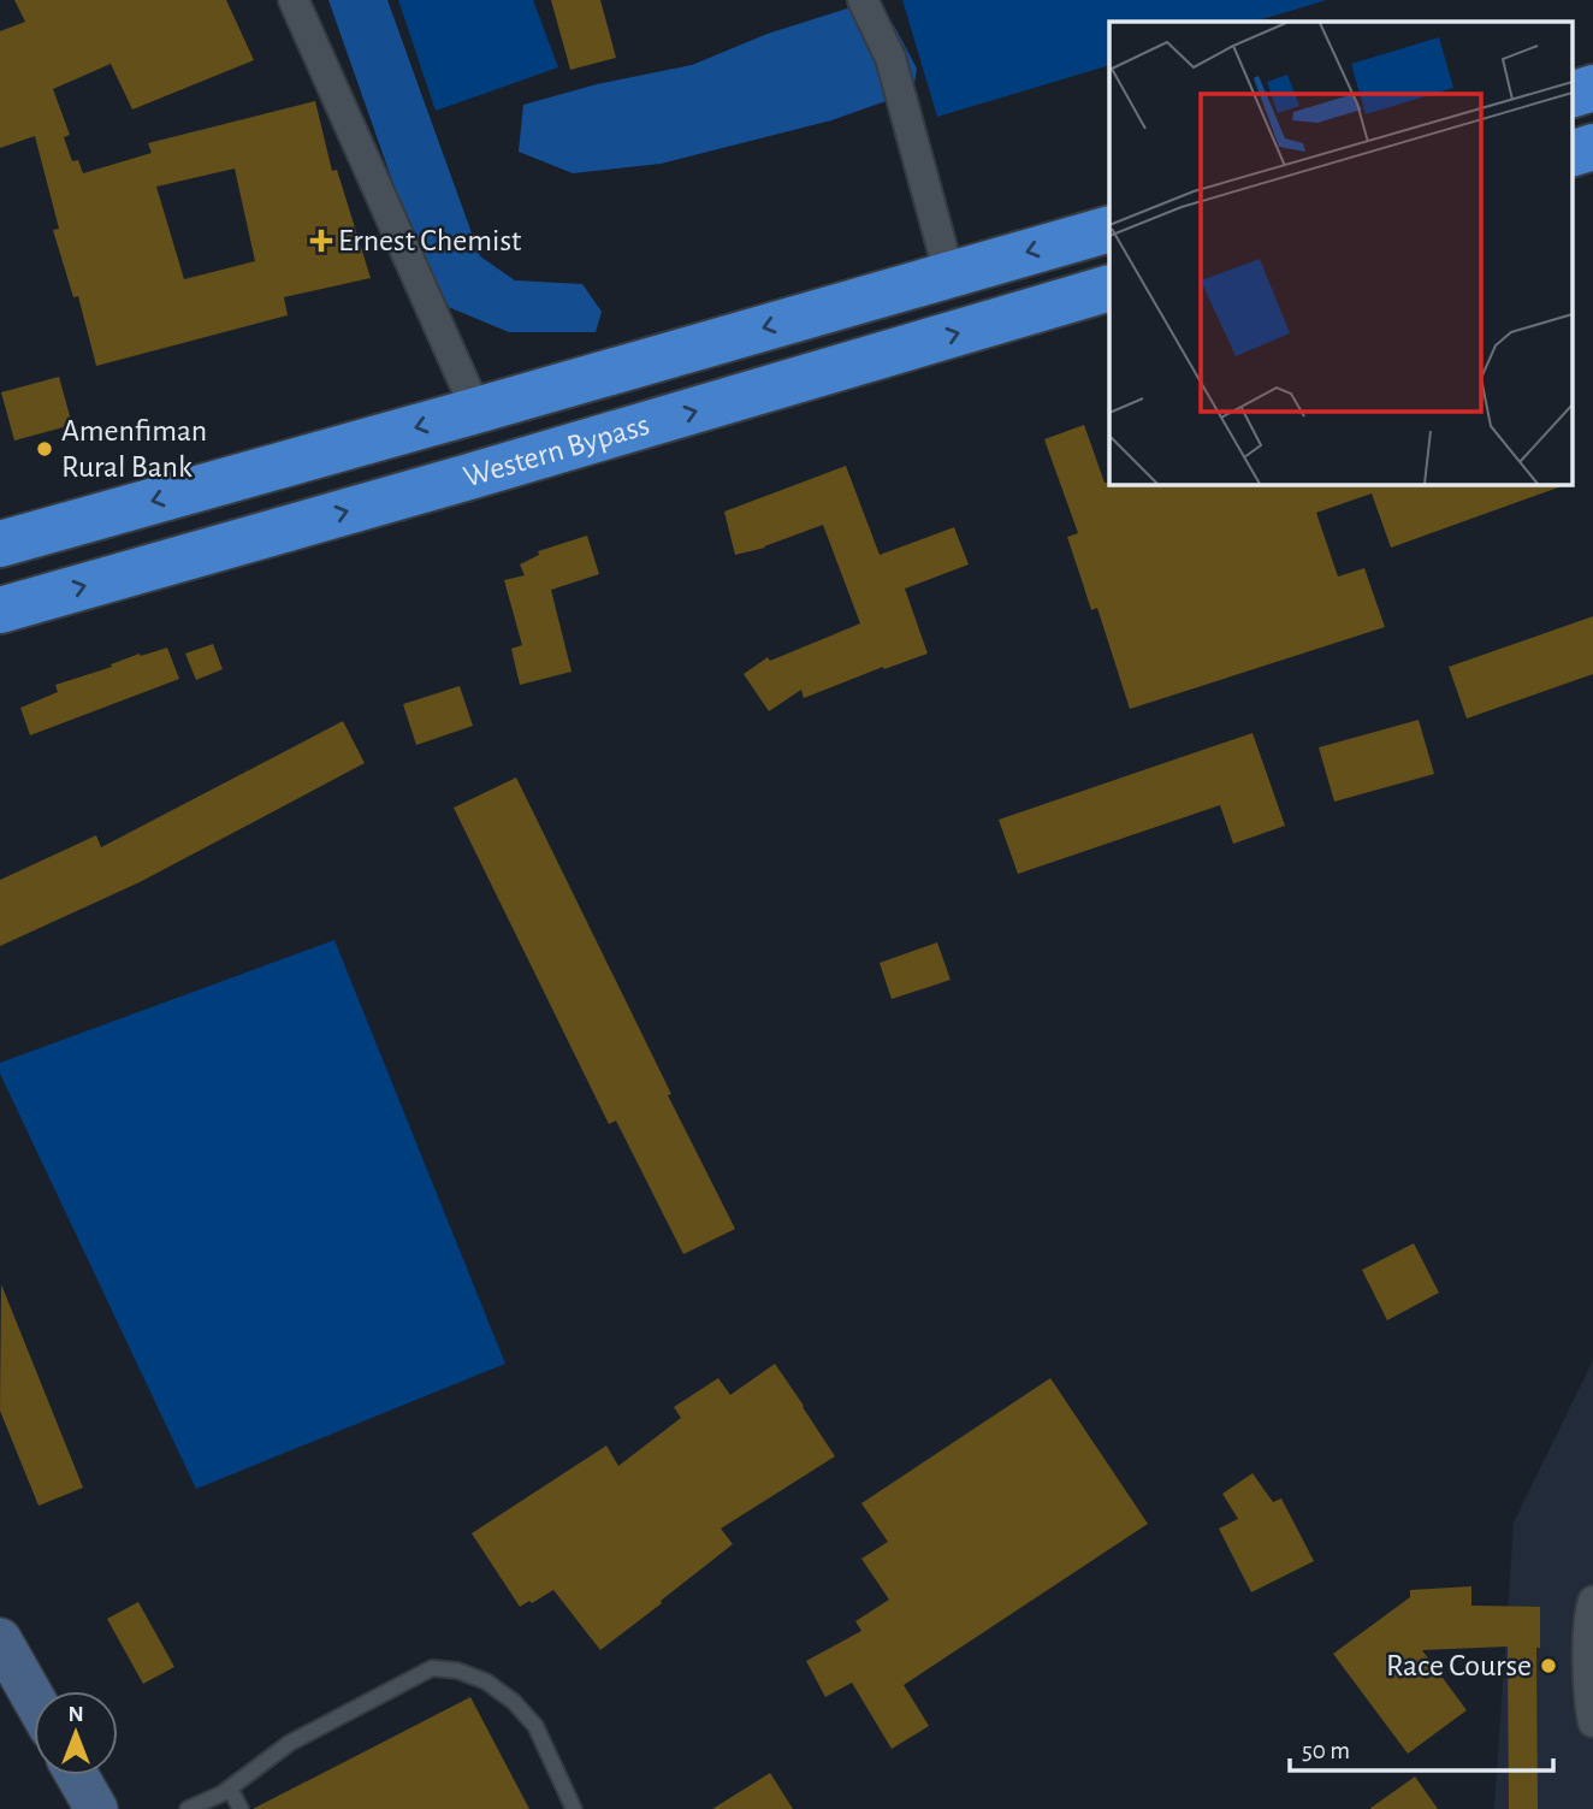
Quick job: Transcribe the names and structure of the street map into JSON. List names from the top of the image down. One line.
{"streets":{"highway":["Western Bypass"]},"places":{"health":["Ernest Chemist"],"other":["Amenfiman Rural Bank","Race Course"]},"scale_bar":"50 m","north":"top"}
